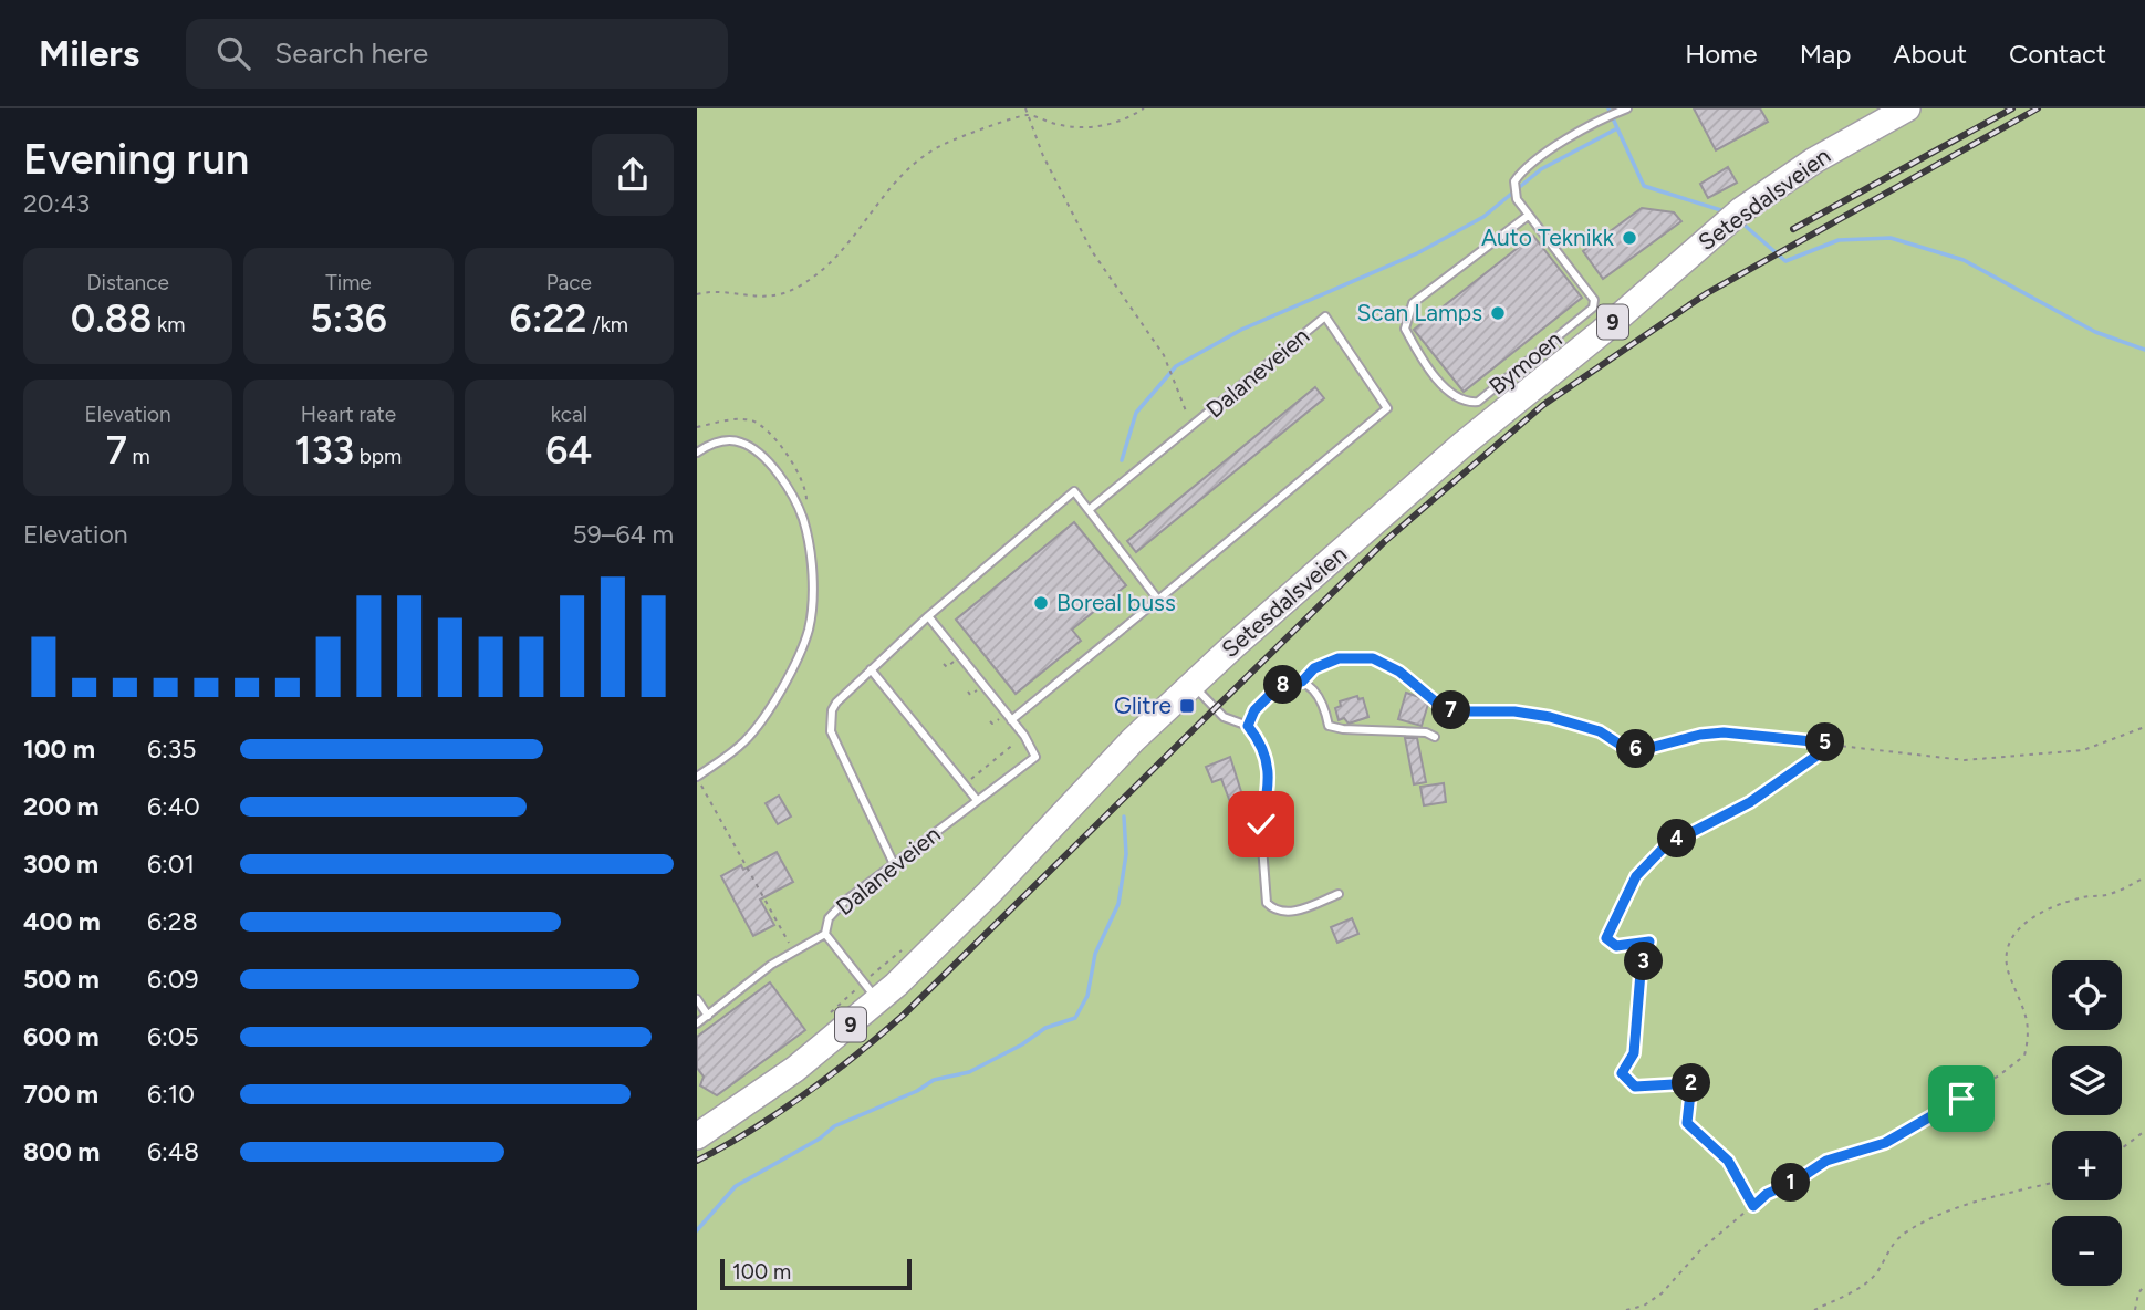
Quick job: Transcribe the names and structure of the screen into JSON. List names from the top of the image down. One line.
{"streets":{"highway":["Setesdalsveien","9"],"lane":["Bymoen","Dalaneveien"]},"crossings":[["Setesdalsveien","Dalaneveien"]],"places":{"other":["Auto Teknikk","Scan Lamps","Boreal buss"],"transit":["Glitre"]},"scale_bar":"100 m","page":{"header":"Milers","search":"Search here","nav":["Home","Map","About","Contact"],"heading":["Evening run","20:43"],"stats":[["Distance","0.88 km"],["Time","5:36"],["Pace","6:22 /km"],["Elevation","7 m"],["Heart rate","133 bpm"],["kcal","64"]],"chart":["Elevation","59–64 m"],"pins":["8","7","5","6","4","3","2","1"],"list":[{"name":"100 m","note":"6:35"},{"name":"200 m","note":"6:40"},{"name":"300 m","note":"6:01"},{"name":"400 m","note":"6:28"},{"name":"500 m","note":"6:09"},{"name":"600 m","note":"6:05"},{"name":"700 m","note":"6:10"},{"name":"800 m","note":"6:48"}],"map_buttons":["+","−"],"scale":"100 m"}}
